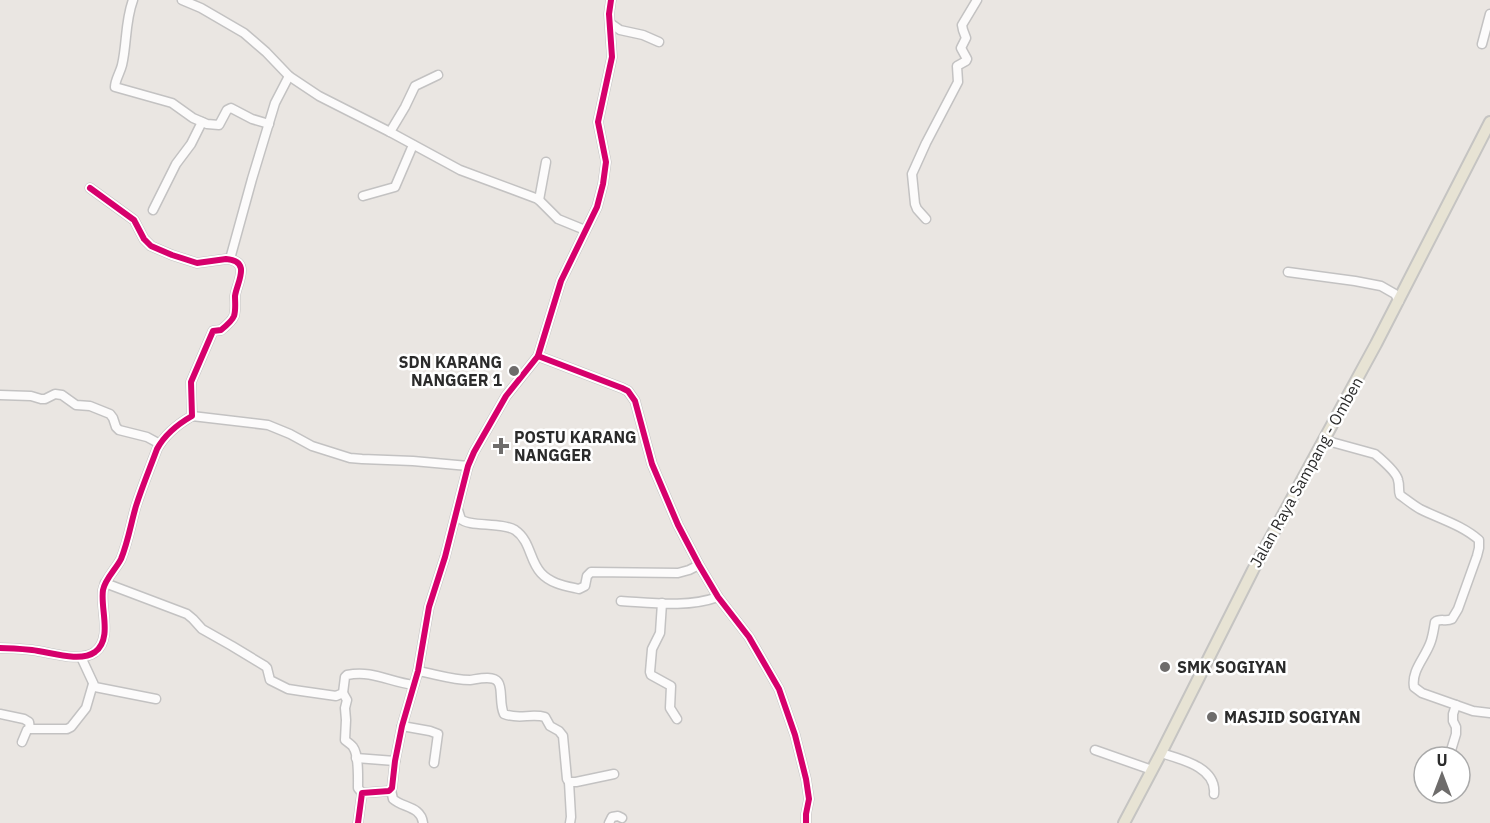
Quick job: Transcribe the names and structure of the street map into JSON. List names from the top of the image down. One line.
{"streets":{"main road":["Jalan Raya Sampang - Omben"]},"places":{"other":["SDN KARANG NANGGER 1","SMK SOGIYAN","MASJID SOGIYAN"],"health":["POSTU KARANG NANGGER"]},"north":"top"}
